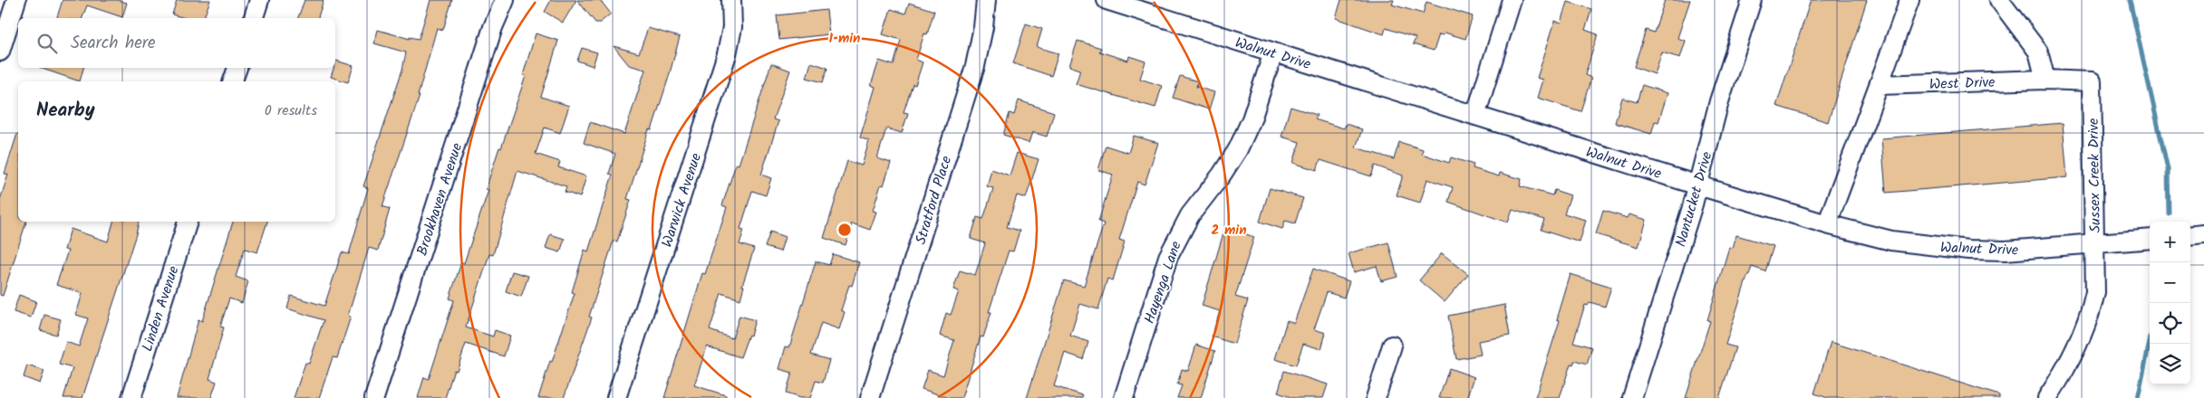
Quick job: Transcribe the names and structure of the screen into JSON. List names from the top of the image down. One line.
{"streets":{"street":["Walnut Drive","West Drive","Sussex Creek Drive","Brookhaven Avenue","Nantucket Drive","Warwick Avenue","Stratford Place","Hayenga Lane","Linden Avenue"]},"crossings":[["Walnut Drive","Sussex Creek Drive"],["Walnut Drive","Nantucket Drive"],["Walnut Drive","Hayenga Lane"],["West Drive","Sussex Creek Drive"]],"page":{"search":"Search here","heading":["Nearby","0 results"],"map_buttons":["+","−"]},"rings":["1 min","2 min"]}
